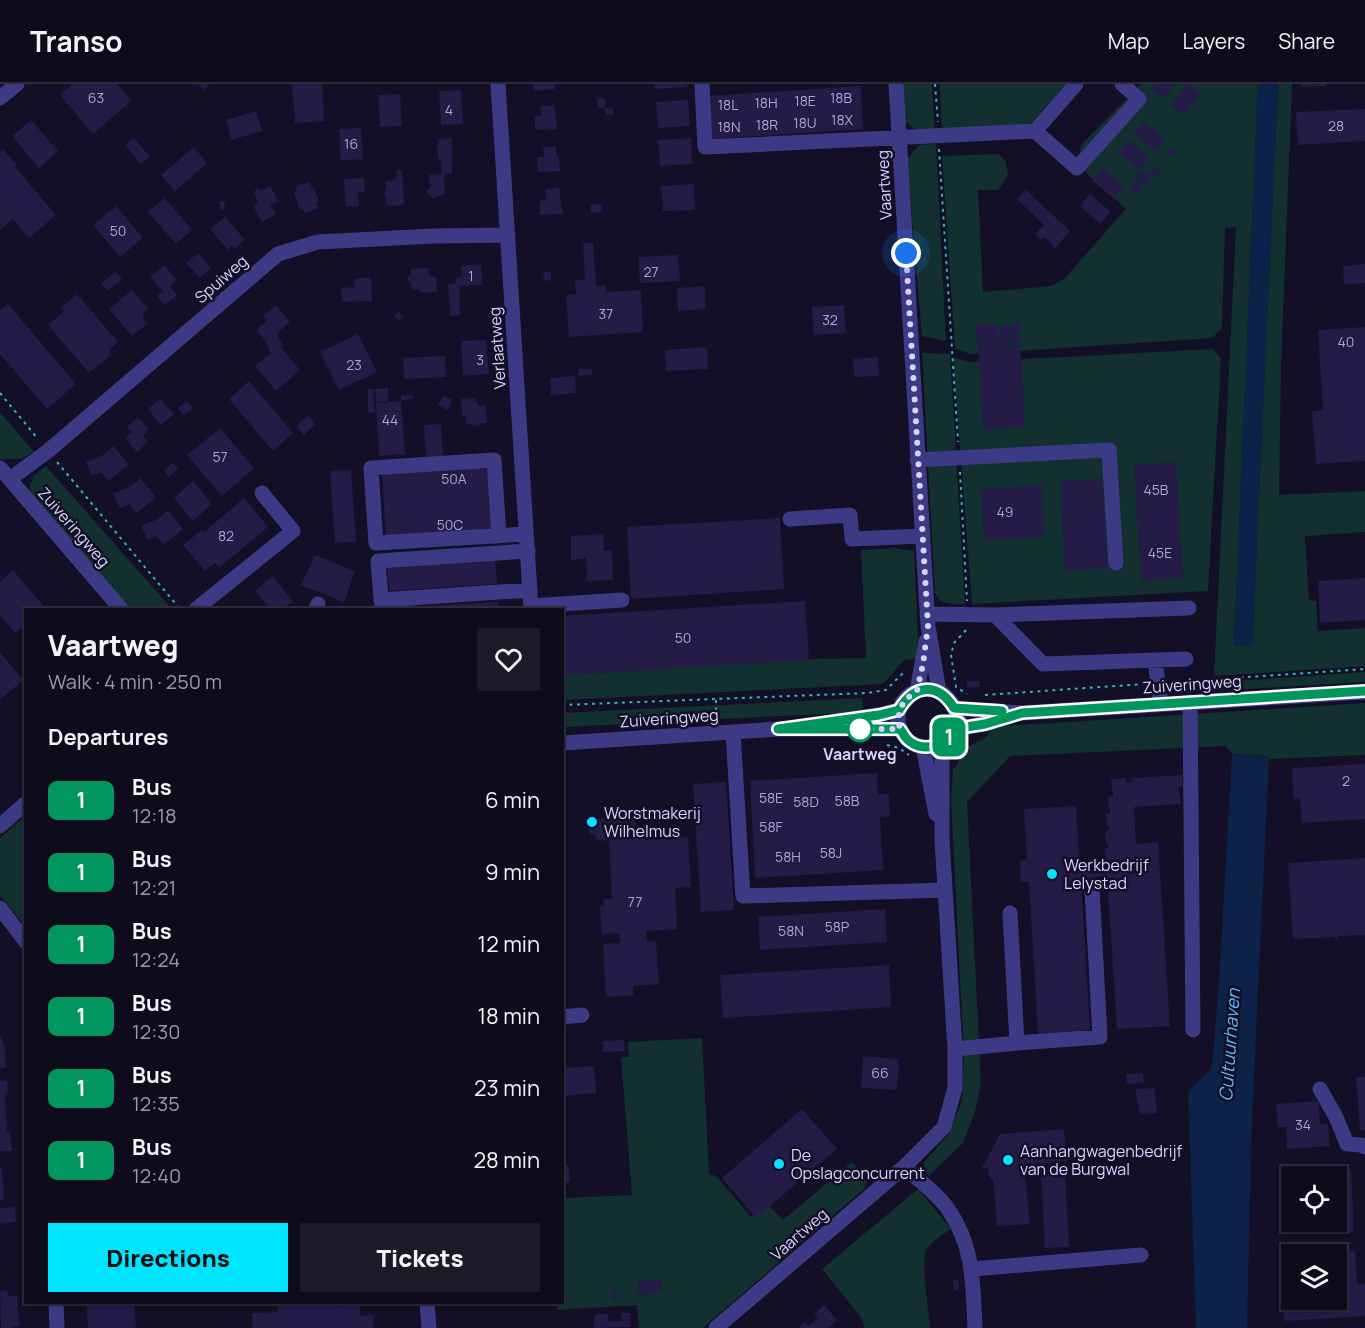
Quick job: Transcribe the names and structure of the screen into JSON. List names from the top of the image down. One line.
{"streets":{"street":["Vaartweg","Spuiweg","Verlaatweg","Zuiveringweg"]},"crossings":[["Vaartweg","Zuiveringweg"],["Spuiweg","Verlaatweg"],["Spuiweg","Zuiveringweg"]],"water":["Cultuurhaven"],"places":["Vaartweg","Worstmakerij Wilhelmus","Werkbedrijf Lelystad","Aanhangwagenbedrijf van de Burgwal","De Opslagconcurrent"],"lines":["bus line 1"],"house_numbers":["63","18B","18E","18H","18L","4","18X","18U","18R","28","18N","16","50","27","1","37","32","40","3","23","44","57","50A","45B","49","50C","82","45E","50","2","58E","58B","58D","58F","58J","58H","77","58P","58N","66","34"],"page":{"header":"Transo","nav":["Map","Layers","Share"],"on_map":"1","heading":[["Vaartweg","Walk · 4 min · 250 m"],"Departures"],"list":[{"mark":"1","name":"Bus","note":"12:18","value":"6 min"},{"mark":"1","name":"Bus","note":"12:21","value":"9 min"},{"mark":"1","name":"Bus","note":"12:24","value":"12 min"},{"mark":"1","name":"Bus","note":"12:30","value":"18 min"},{"mark":"1","name":"Bus","note":"12:35","value":"23 min"},{"mark":"1","name":"Bus","note":"12:40","value":"28 min"}],"buttons":["Directions","Tickets"]}}
